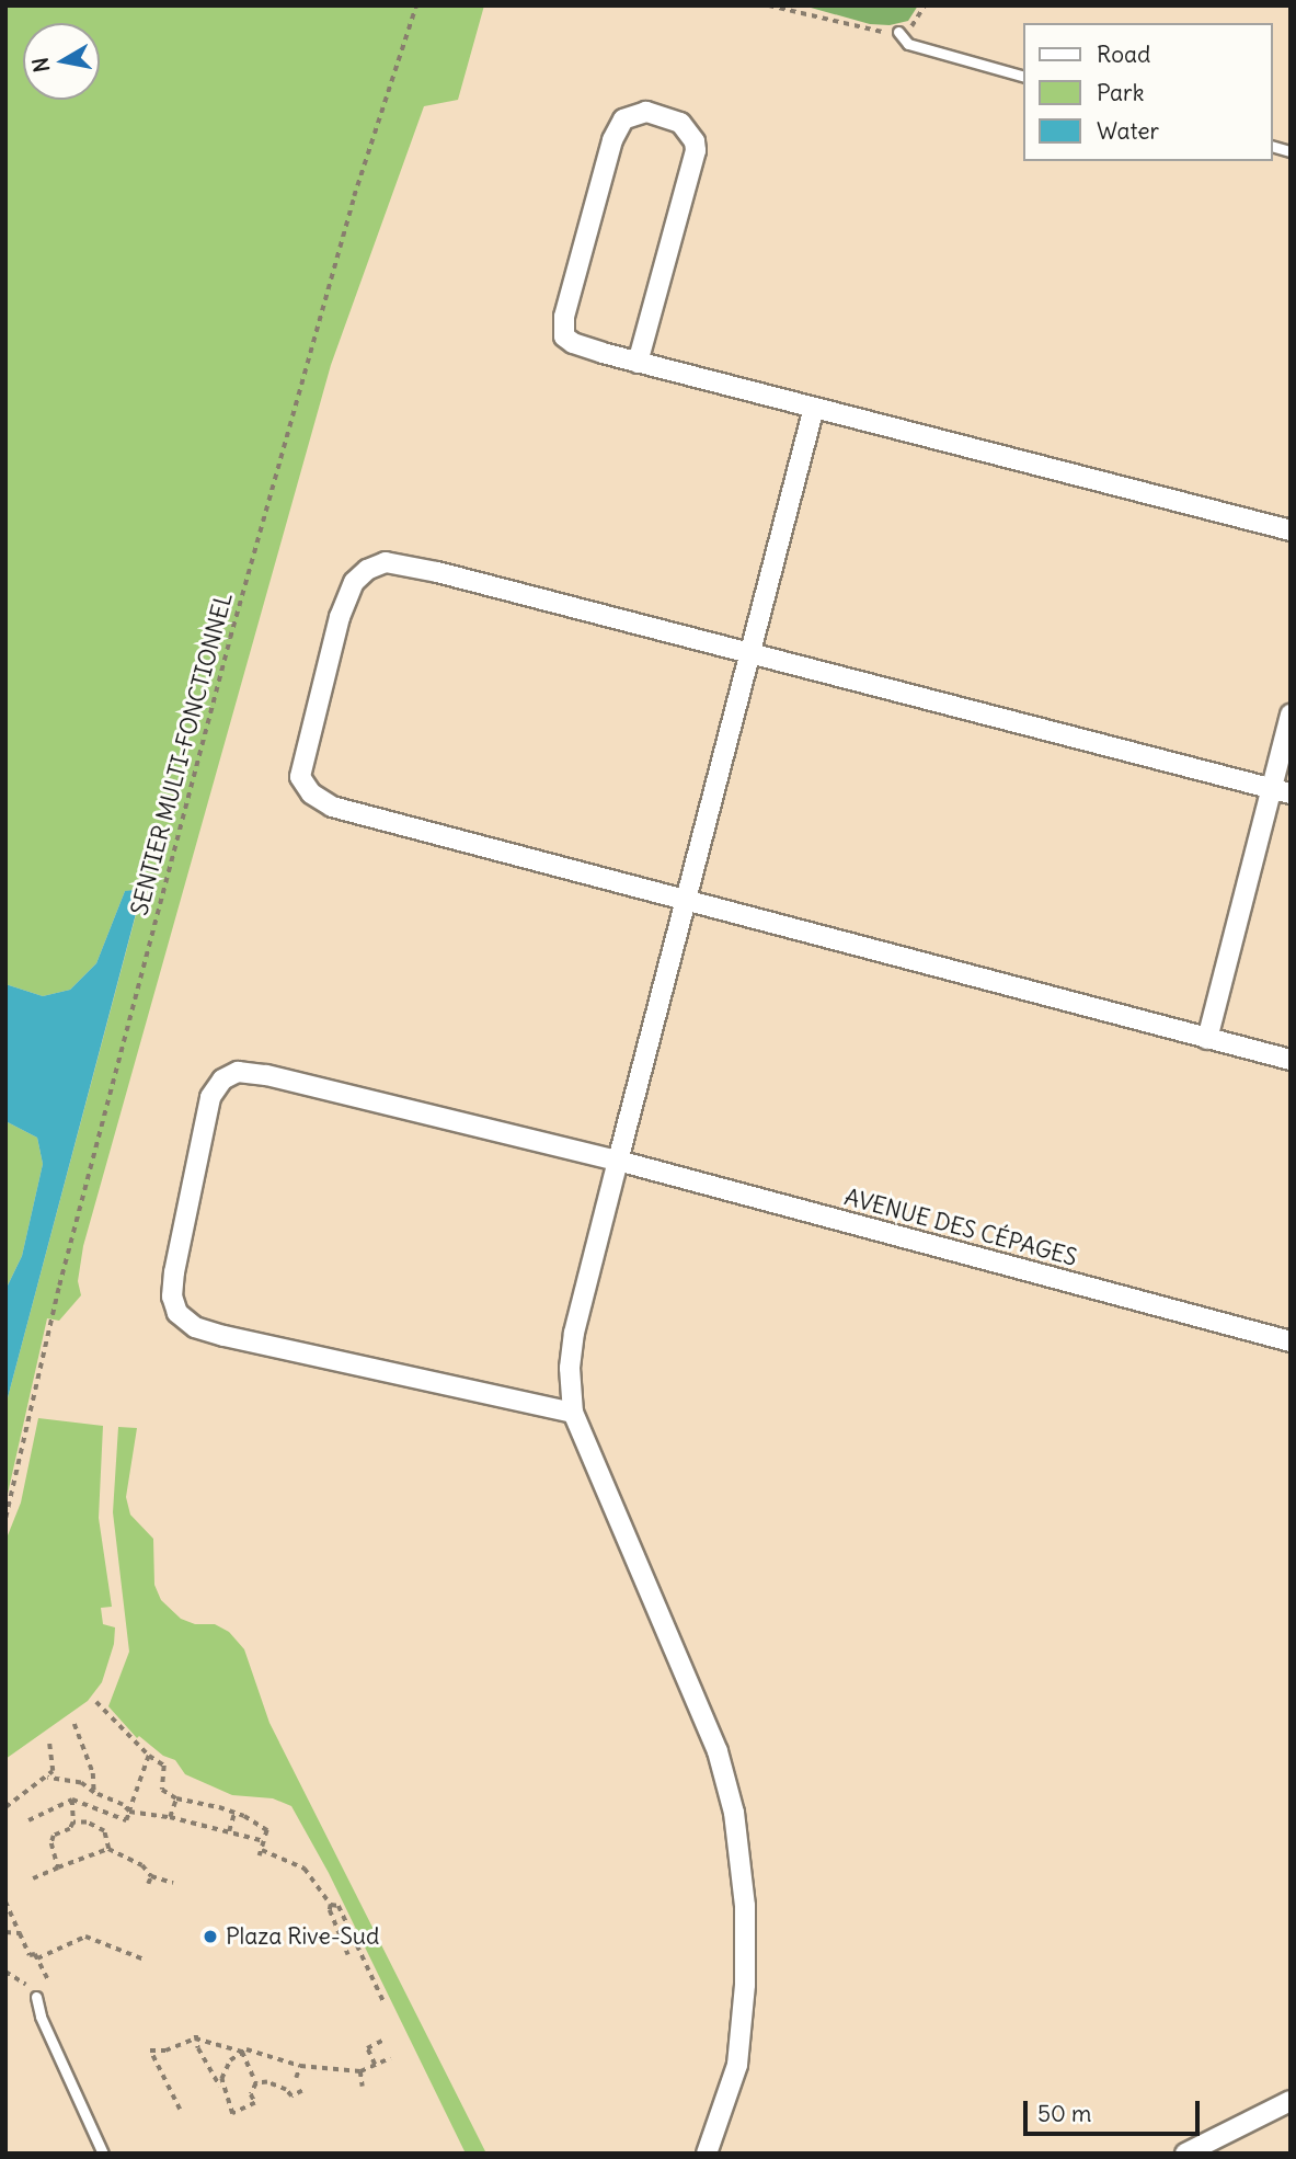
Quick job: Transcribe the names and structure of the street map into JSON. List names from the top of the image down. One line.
{"streets":{"street":["AVENUE DES CÉPAGES"],"path":["SENTIER MULTI-FONCTIONNEL"]},"places":["Plaza Rive-Sud"],"legend":["Road","Park","Water"],"scale_bar":"50 m","north":"left"}
